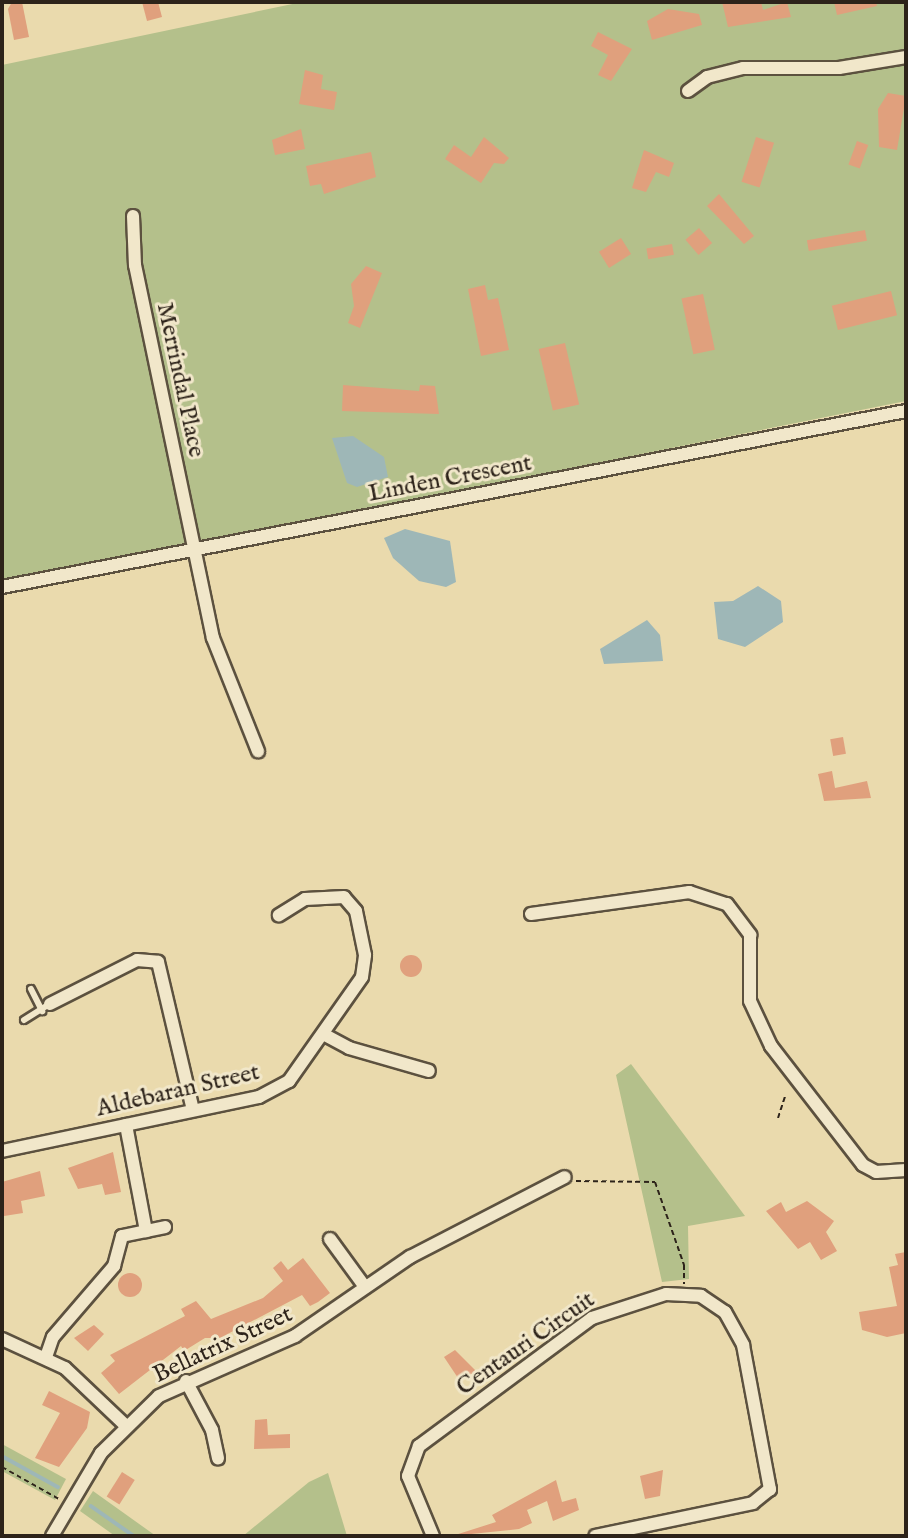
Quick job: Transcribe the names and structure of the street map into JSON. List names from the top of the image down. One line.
{"streets":{"street":["Merrindal Place","Linden Crescent","Aldebaran Street","Centauri Circuit","Bellatrix Street"]},"crossings":[["Merrindal Place","Linden Crescent"]]}
